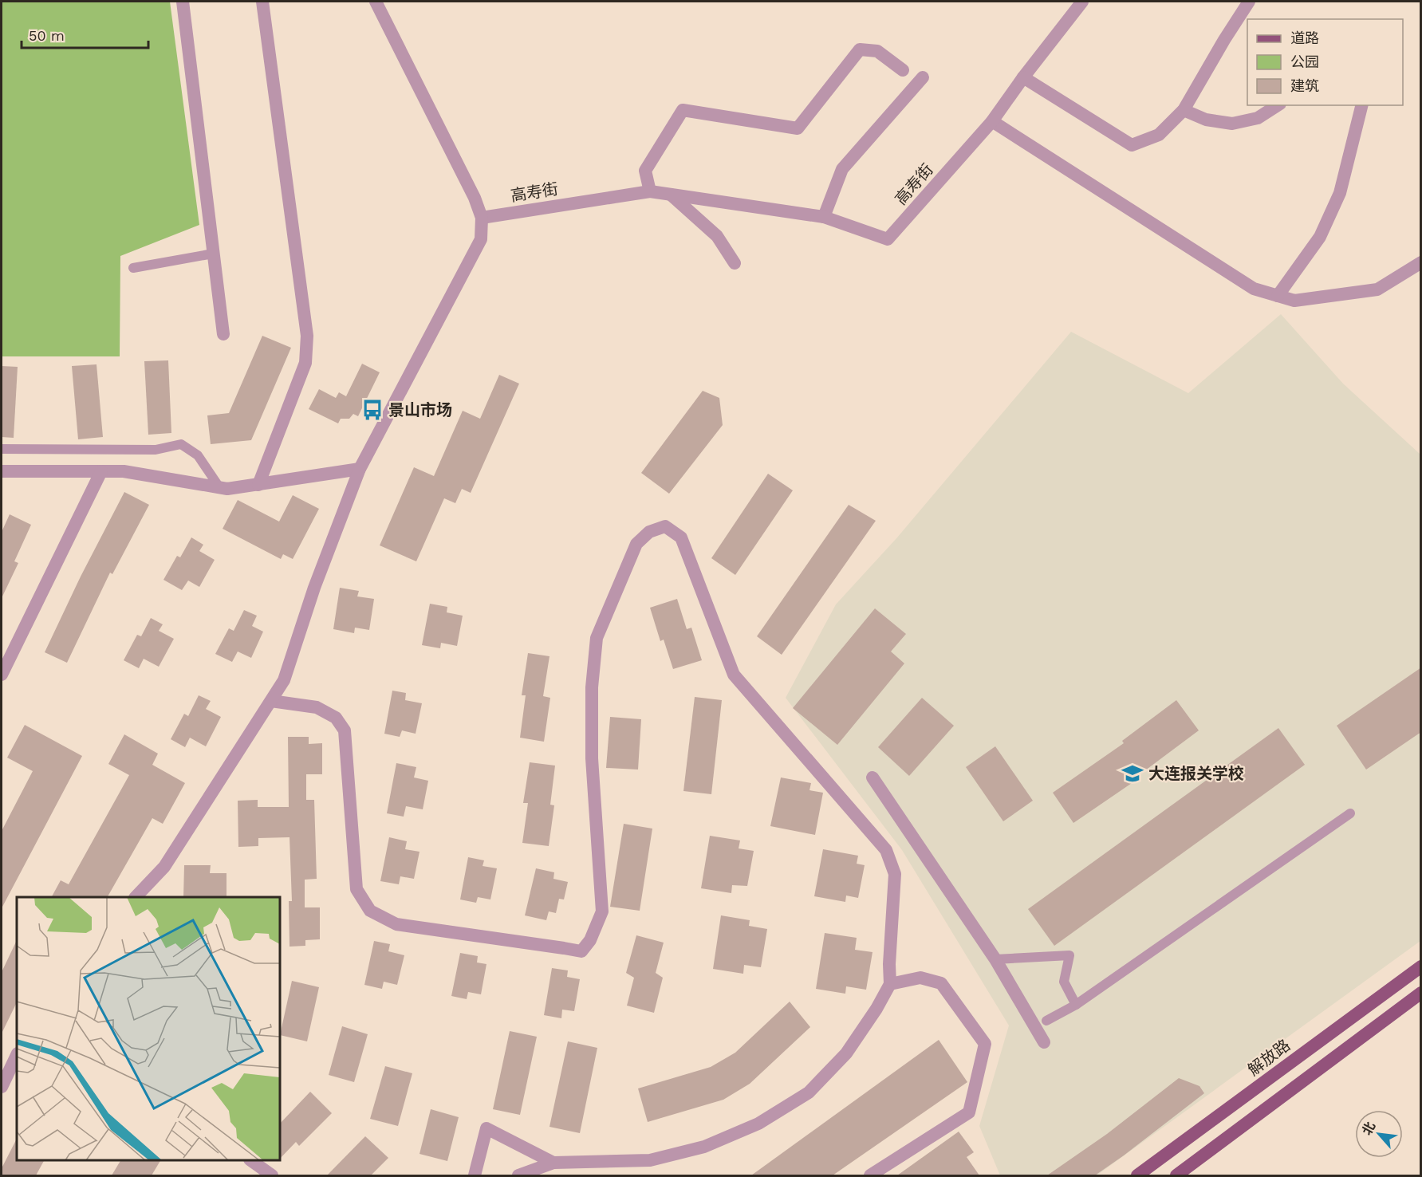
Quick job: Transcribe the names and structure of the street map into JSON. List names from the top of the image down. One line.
{"streets":{"main road":["解放路"],"street":["高寿街"]},"places":{"bus stop":["景山市场"],"school or university":["大连报关学校"]},"legend":["道路","公园","建筑"],"scale_bar":"50 m","north":"top left"}
